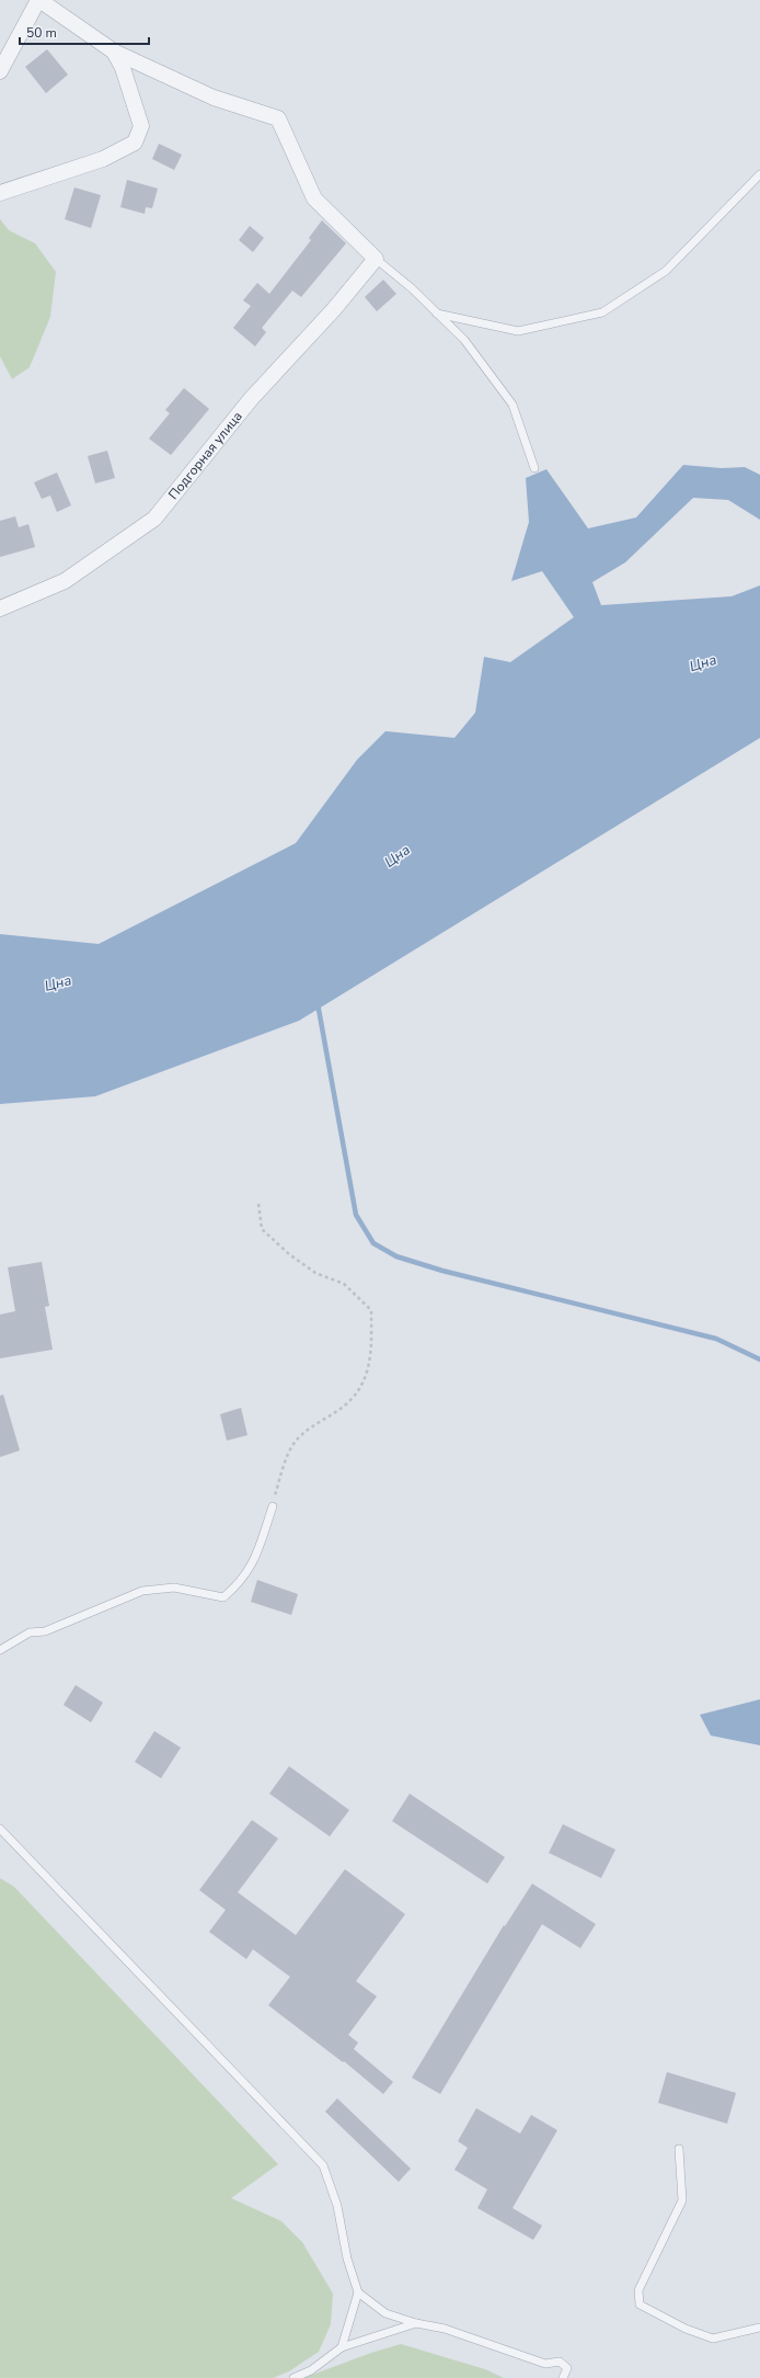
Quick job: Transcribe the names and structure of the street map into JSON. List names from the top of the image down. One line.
{"streets":{"street":["Подгорная улица"]},"water":["Цна"],"scale_bar":"50 m"}
